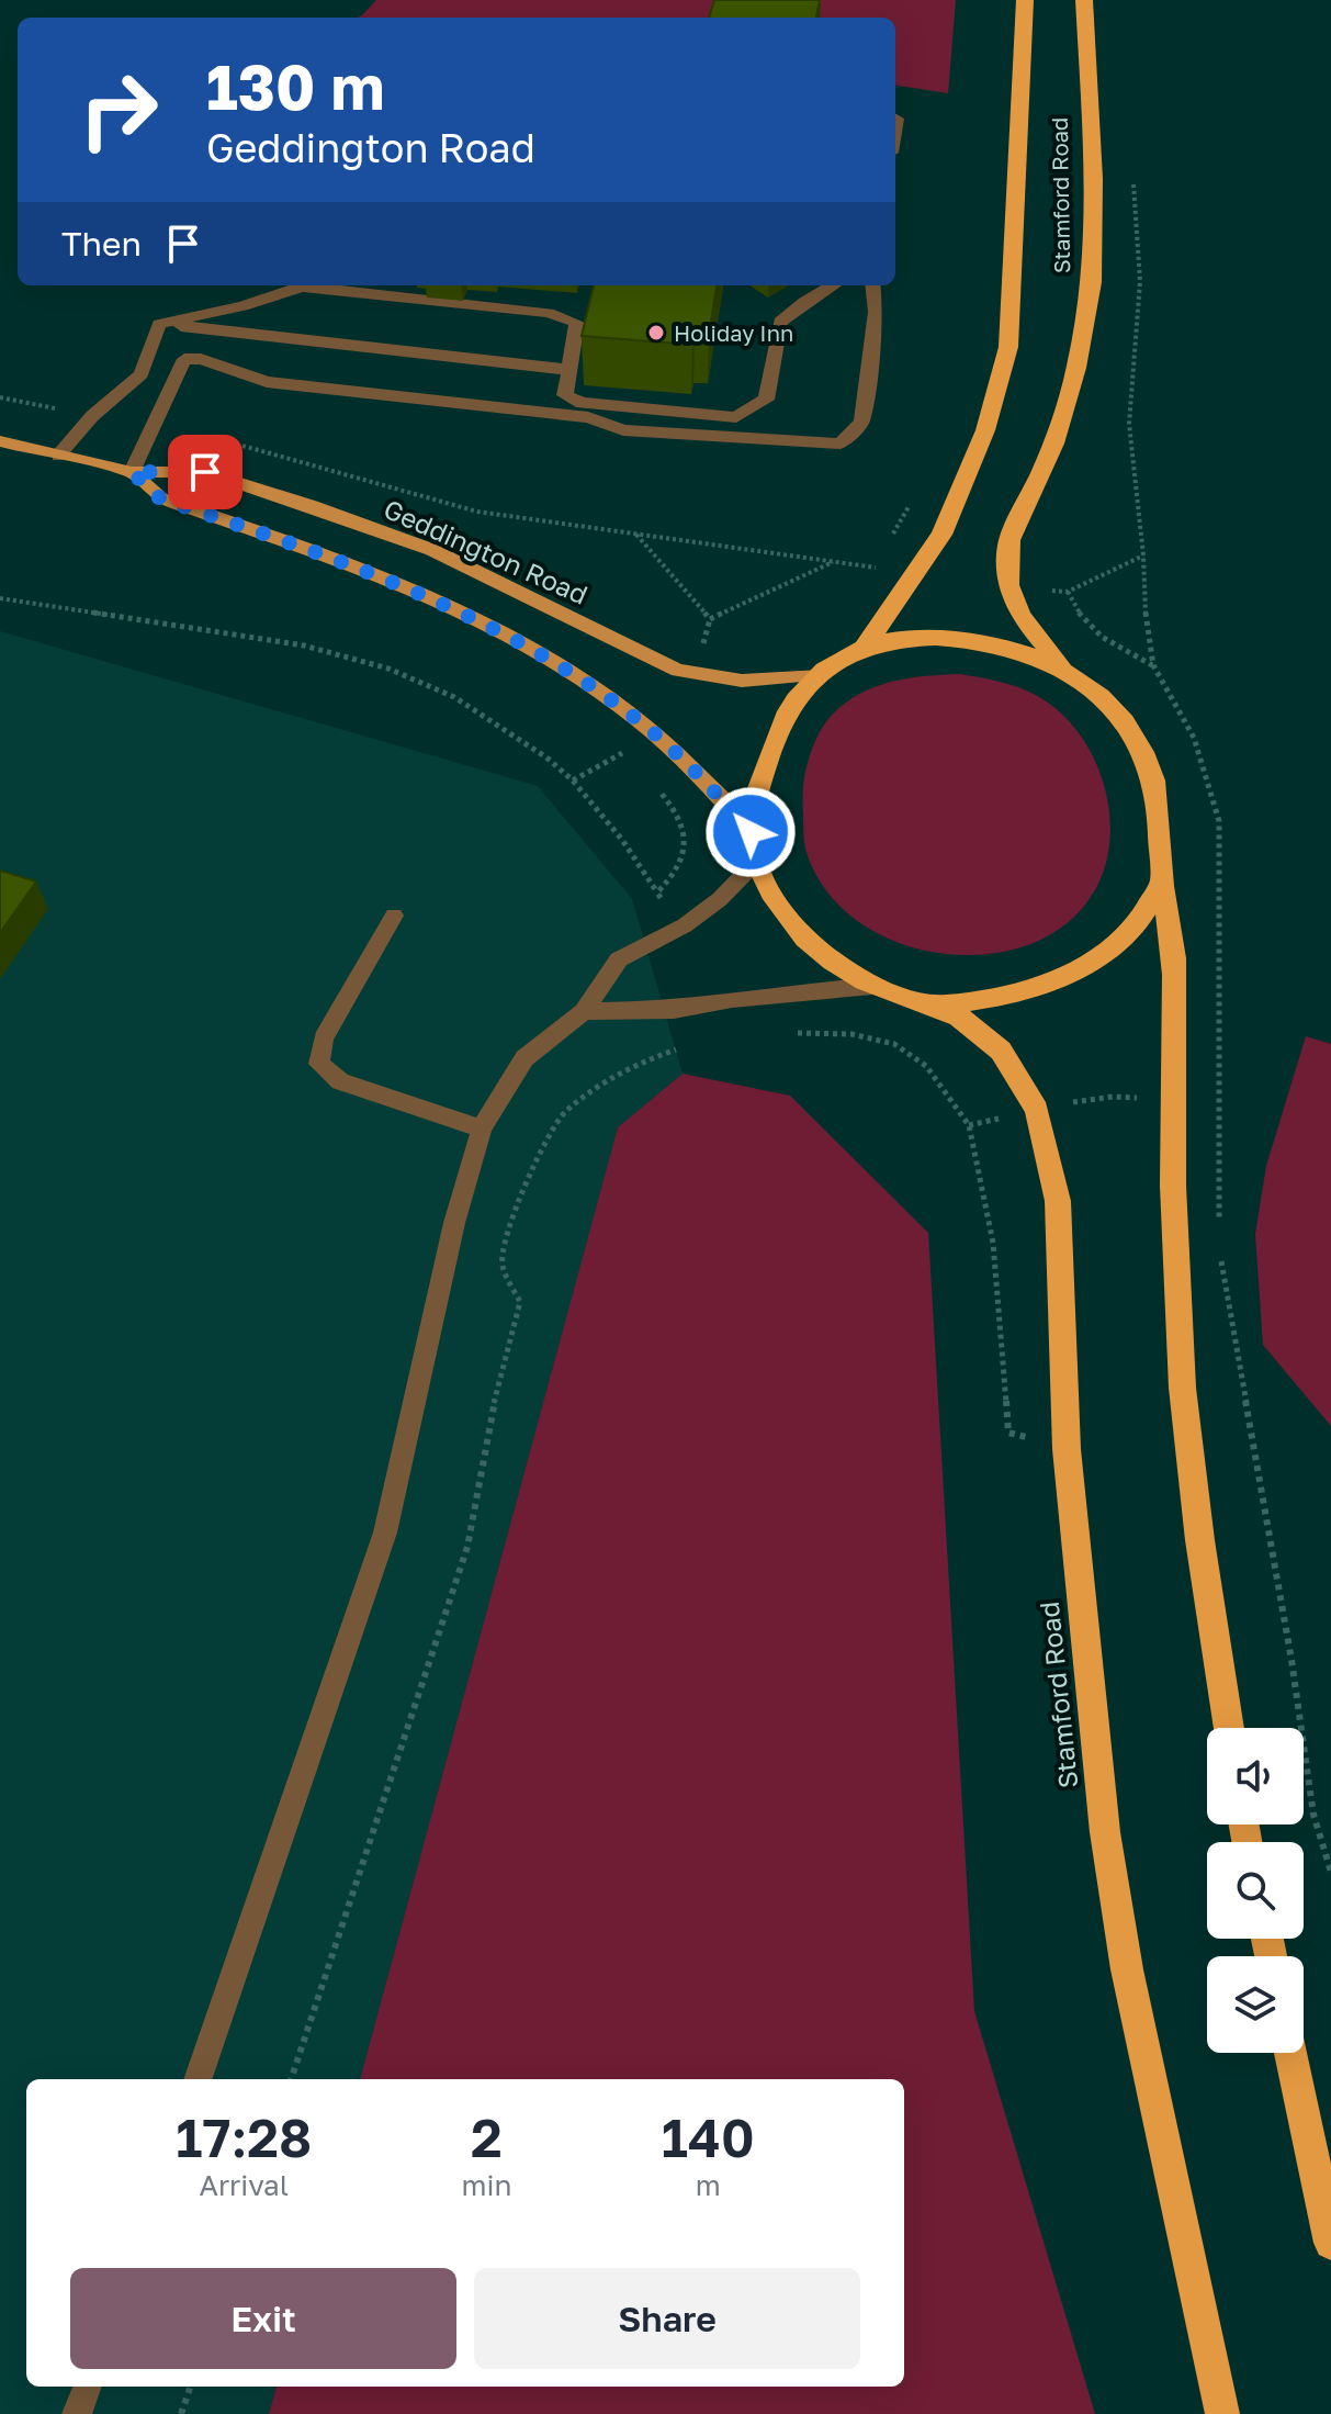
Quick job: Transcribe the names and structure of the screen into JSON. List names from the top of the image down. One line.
{"streets":{"highway":["Stamford Road"],"main road":["Geddington Road"]},"places":["Holiday Inn"],"page":{"turn":["130 m","Geddington Road"],"then":"Then","eta":["17:28","Arrival","2","min","140","m"],"buttons":["Exit","Share"]}}
